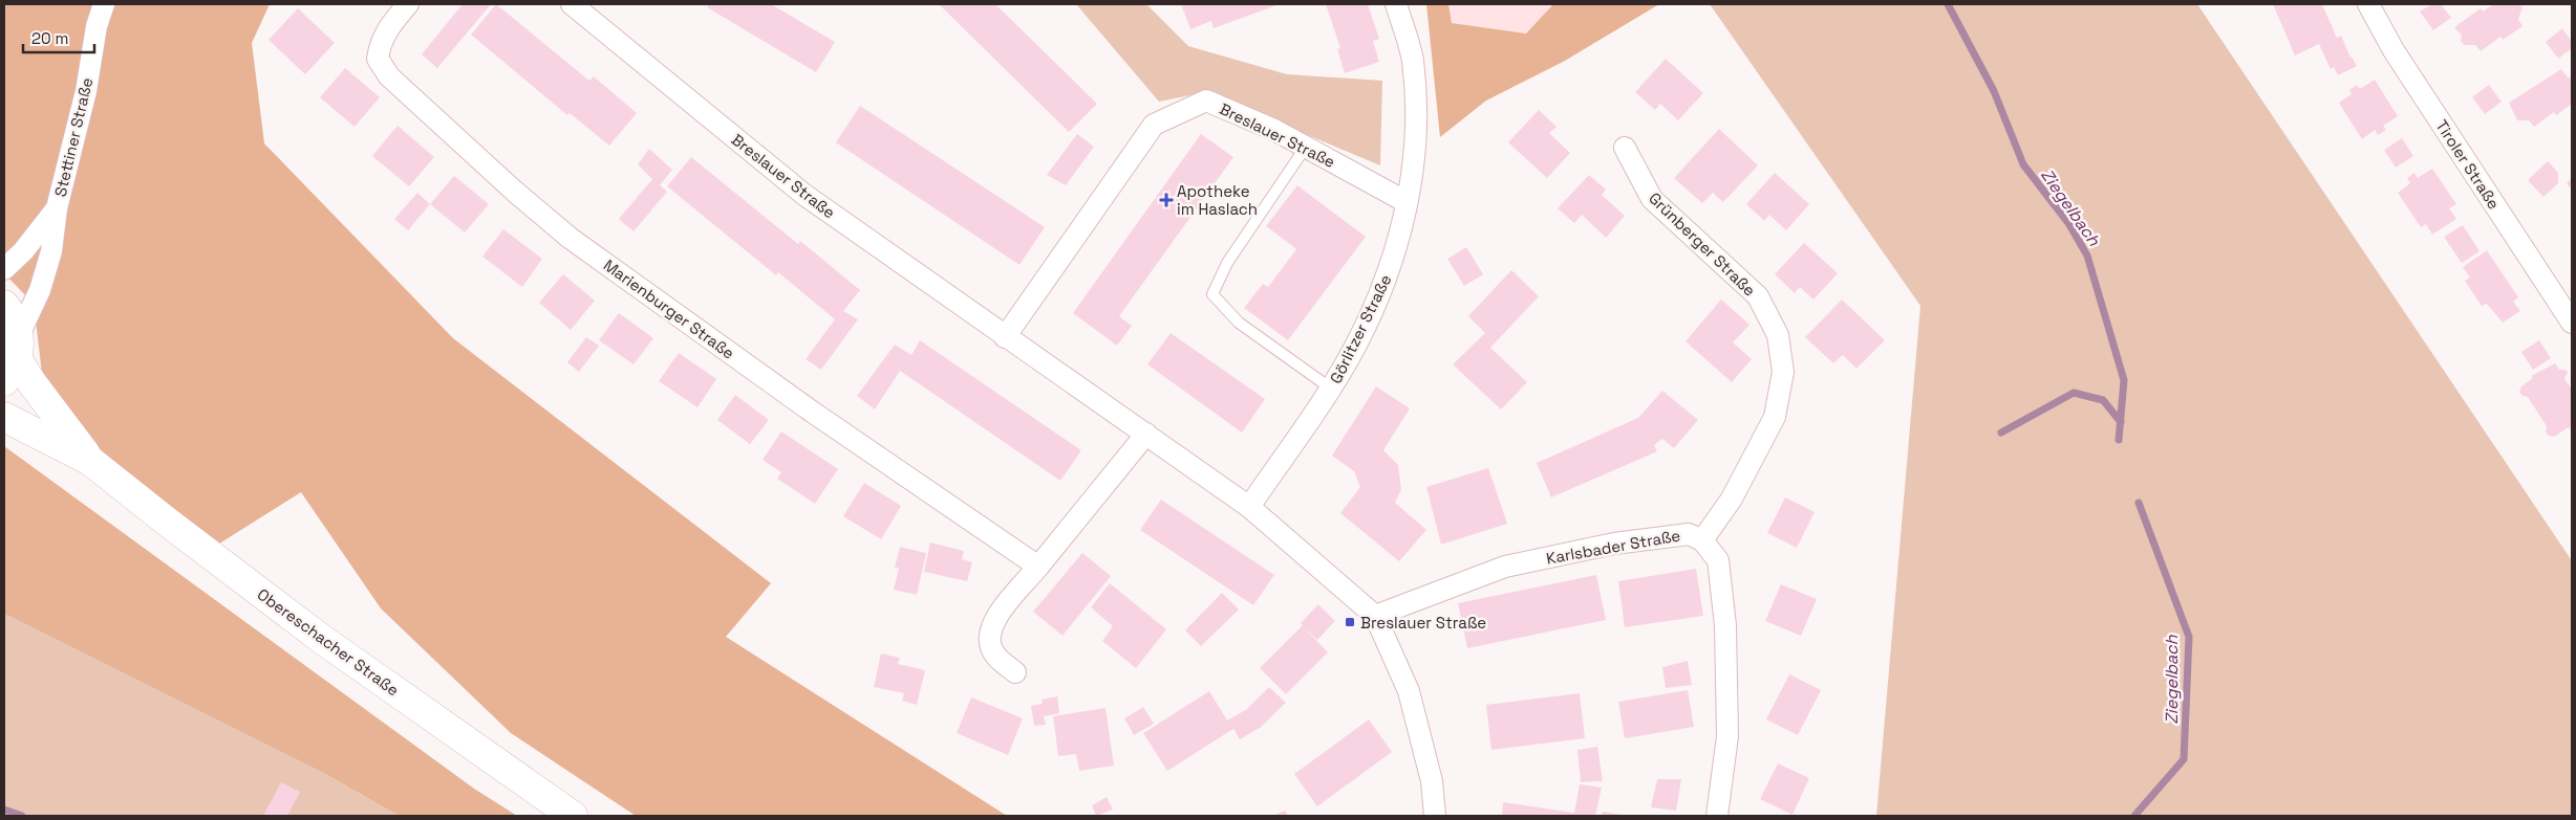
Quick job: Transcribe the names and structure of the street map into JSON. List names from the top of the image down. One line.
{"streets":{"main road":["Obereschacher Straße"],"street":["Breslauer Straße","Stettiner Straße","Tiroler Straße","Grünberger Straße","Marienburger Straße","Görlitzer Straße","Karlsbader Straße"]},"crossings":[["Breslauer Straße","Görlitzer Straße"],["Breslauer Straße","Karlsbader Straße"],["Stettiner Straße","Obereschacher Straße"],["Grünberger Straße","Karlsbader Straße"]],"water":["Ziegelbach"],"places":{"health":["Apotheke im Haslach"],"transit":["Breslauer Straße"]},"scale_bar":"20 m"}
